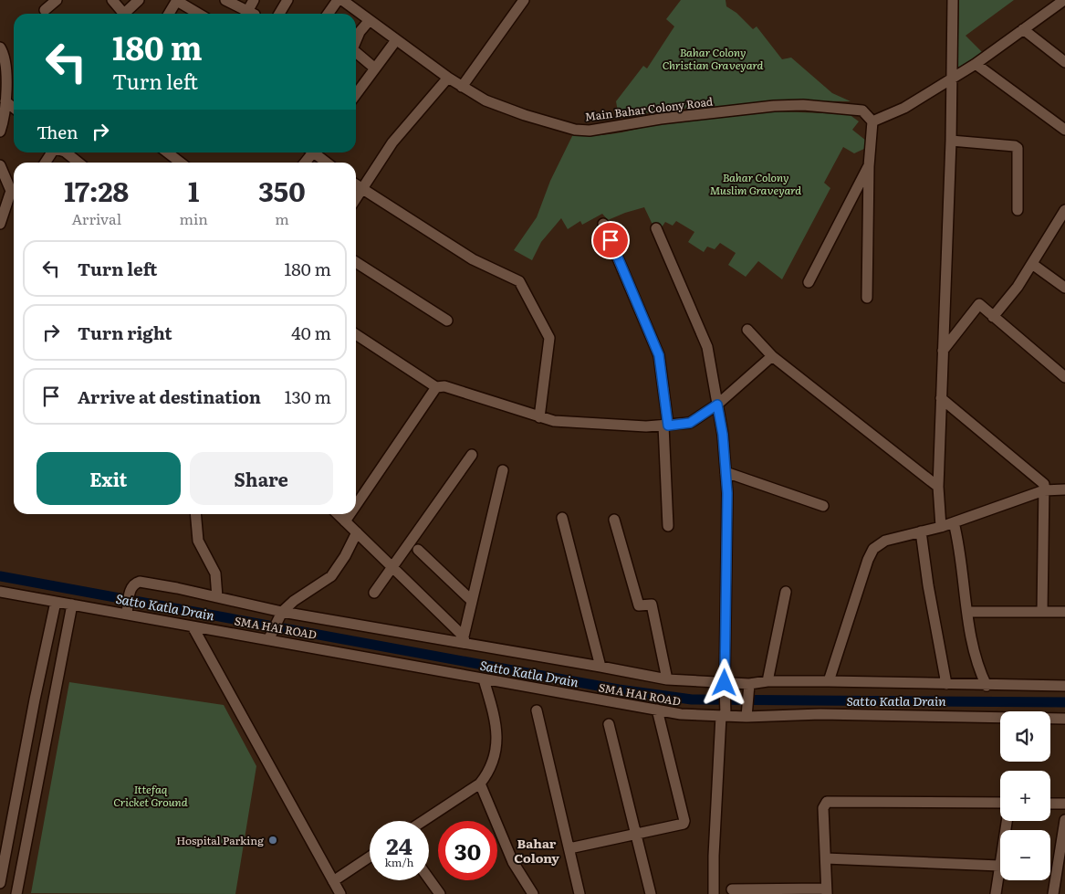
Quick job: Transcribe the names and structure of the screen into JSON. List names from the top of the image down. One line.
{"streets":{"street":["Main Bahar Colony Road","SMA HAI ROAD"]},"districts":["Bahar Colony"],"water":["Satto Katla Drain"],"parks":["Bahar Colony Christian Graveyard","Bahar Colony Muslim Graveyard","Ittefaq Cricket Ground"],"places":["Hospital Parking"],"page":{"turn":["180 m","Turn left"],"then":"Then","eta":["17:28","Arrival","1","min","350","m"],"list":[{"name":"Turn left","value":"180 m"},{"name":"Turn right","value":"40 m"},{"name":"Arrive at destination","value":"130 m"}],"buttons":["Exit","Share"],"map_buttons":["+","−"],"speed":"24 km/h","limit":"30"}}
